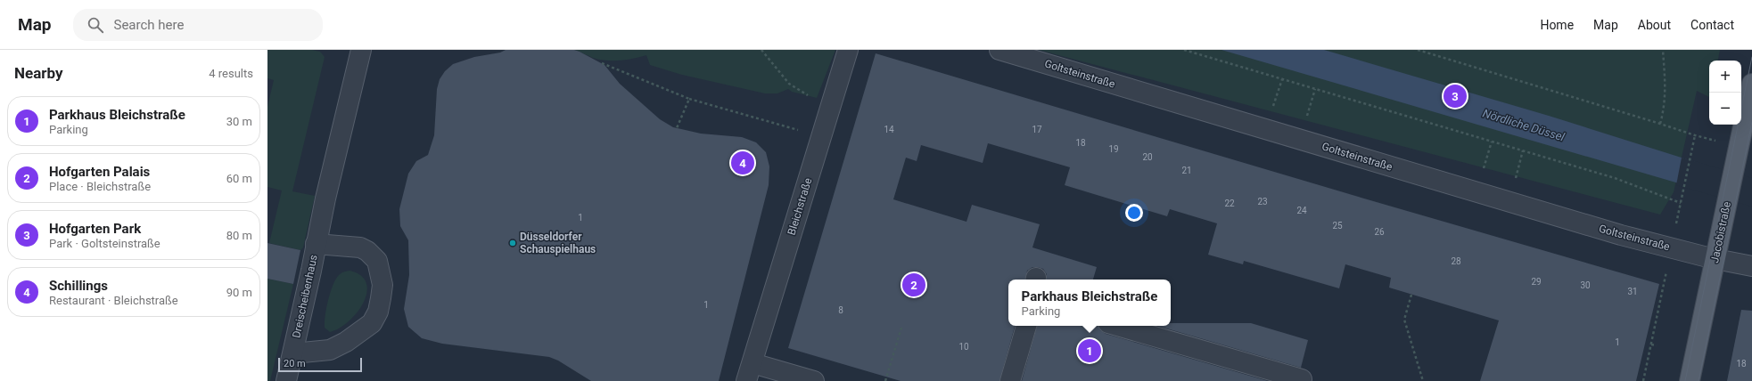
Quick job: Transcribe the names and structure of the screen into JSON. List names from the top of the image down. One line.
{"streets":{"main road":["Jacobistraße"],"street":["Goltsteinstraße","Bleichstraße","Dreischeibenhaus"]},"crossings":[["Goltsteinstraße","Jacobistraße"]],"water":["Nördliche Düssel"],"places":["Düsseldorfer Schauspielhaus"],"house_numbers":["14","17","18","19","20","21","23","22","24","1","25","26","28","29","30","31","1","8","1","10","18"],"scale_bar":"20 m","page":{"header":"Map","search":"Search here","nav":["Home","Map","About","Contact"],"heading":["Nearby","4 results"],"map_buttons":["+","−"],"pins":["3","4","2","1"],"list":[{"mark":"1","name":"Parkhaus Bleichstraße","note":"Parking","value":"30 m"},{"mark":"2","name":"Hofgarten Palais","note":"Place · Bleichstraße","value":"60 m"},{"mark":"3","name":"Hofgarten Park","note":"Park · Goltsteinstraße","value":"80 m"},{"mark":"4","name":"Schillings","note":"Restaurant · Bleichstraße","value":"90 m"}],"popup":["Parkhaus Bleichstraße","Parking"],"scale":"20 m"}}
